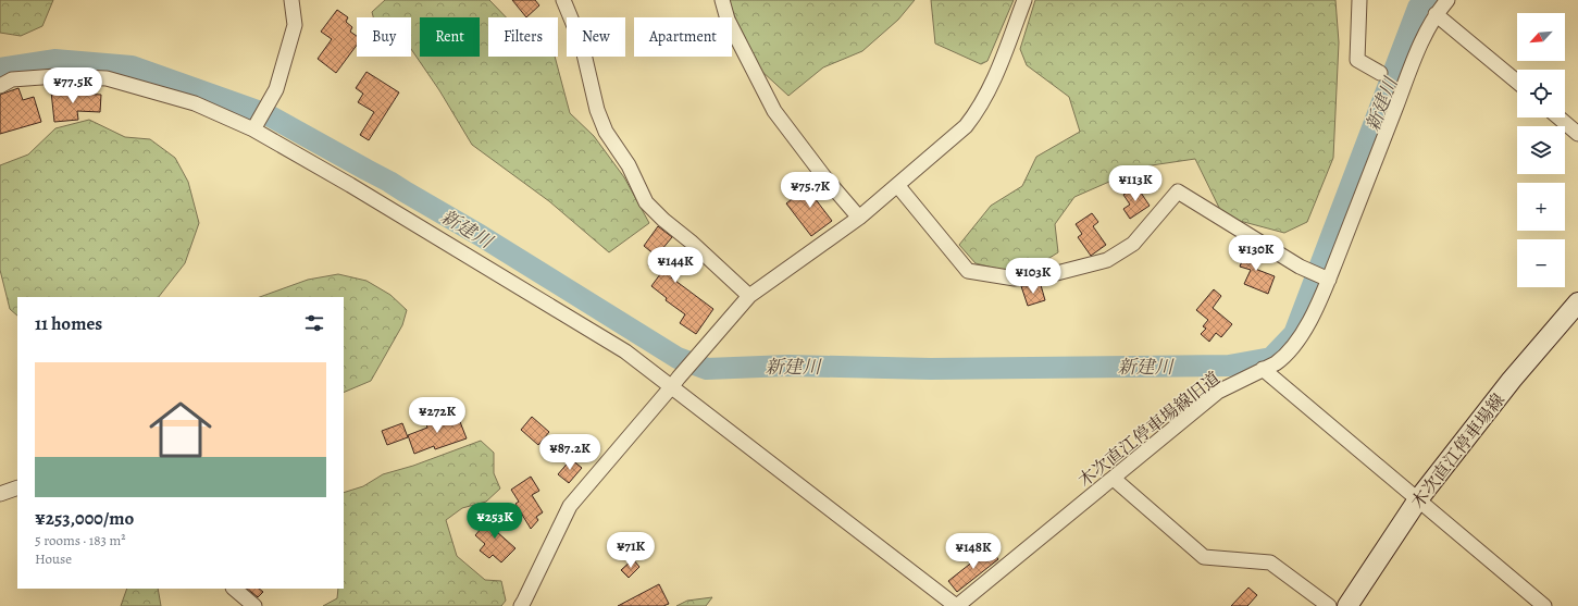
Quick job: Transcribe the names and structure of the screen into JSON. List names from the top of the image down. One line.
{"streets":{"main road":["木次直江停車場線"],"street":["木次直江停車場線旧道"]},"water":["新建川"],"north":"bottom left","page":{"map_buttons":["+","−"],"chip":["Buy","Rent","Filters","New","Apartment"],"price":["¥77.5K","¥113K","¥75.7K","¥130K","¥144K","¥103K","¥272K","¥87.2K","¥253K","¥71K","¥148K"],"heading":"11 homes","list":[{"name":"¥253,000/mo","note":"5 rooms · 183 m² · House"}]}}
